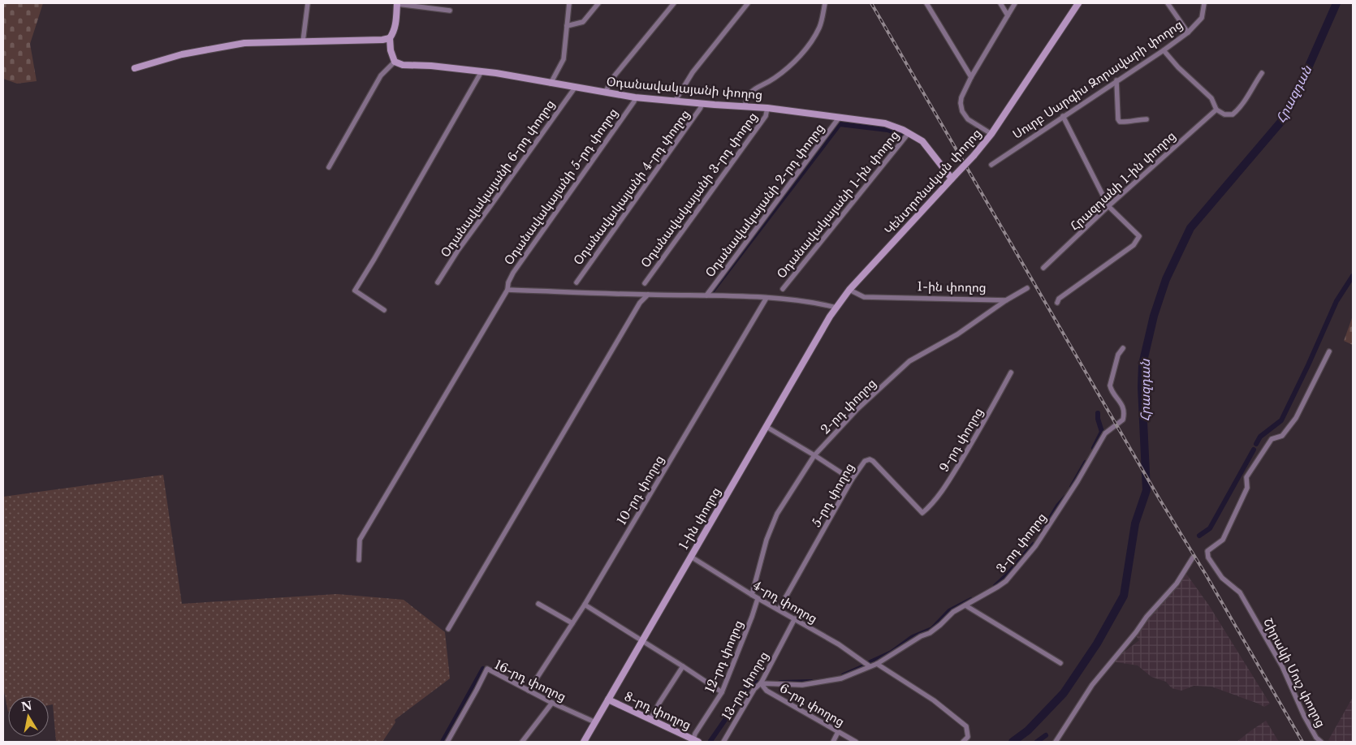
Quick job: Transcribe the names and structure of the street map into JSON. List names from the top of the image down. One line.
{"streets":{"main road":["Օդանավակայանի փողոց","Կենտրոնական փողոց","1-ին փողոց","8-րդ փողոց"],"street":["Սուրբ Սարգիս Զորավարի փողոց","Օդանավակայանի 6-րդ փողոց","Հրազդանի 1-ին փողոց","Օդանավակայանի 5-րդ փողոց","Օդանավակայանի 4-րդ փողոց","Օդանավակայանի 3-րդ փողոց","Օդանավակայանի 2-րդ փողոց","Օդանավակայանի 1-ին փողոց","2-րդ փողոց","9-րդ փողոց","10-րդ փողոց","5-րդ փողոց","3-րդ փողոց","4-րդ փողոց","12-րդ փողոց","Շիրակի Մուշ փողոց","16-րդ փողոց","13-րդ փողոց","6-րդ փողոց"]},"crossings":[["Օդանավակայանի փողոց","Օդանավակայանի 6-րդ փողոց"],["Օդանավակայանի փողոց","Կենտրոնական փողոց"],["Օդանավակայանի փողոց","Օդանավակայանի 5-րդ փողոց"],["Օդանավակայանի փողոց","Օդանավակայանի 4-րդ փողոց"],["Օդանավակայանի փողոց","Օդանավակայանի 3-րդ փողոց"],["Օդանավակայանի փողոց","Օդանավակայանի 2-րդ փողոց"],["Օդանավակայանի փողոց","Օդանավակայանի 1-ին փողոց"],["Կենտրոնական փողոց","1-ին փողոց"],["1-ին փողոց","2-րդ փողոց"],["1-ին փողոց","4-րդ փողոց"],["1-ին փողոց","16-րդ փողոց"],["1-ին փողոց","8-րդ փողոց"],["2-րդ փողոց","4-րդ փողոց"],["9-րդ փողոց","5-րդ փողոց"],["10-րդ փողոց","16-րդ փողոց"],["5-րդ փողոց","4-րդ փողոց"],["3-րդ փողոց","4-րդ փողոց"],["3-րդ փողոց","13-րդ փողոց"],["3-րդ փողոց","6-րդ փողոց"],["4-րդ փողոց","12-րդ փողոց"],["4-րդ փողոց","13-րդ փողոց"],["12-րդ փողոց","8-րդ փողոց"],["13-րդ փողոց","6-րդ փողոց"]],"water":["Հրազդան"],"north":"top"}
